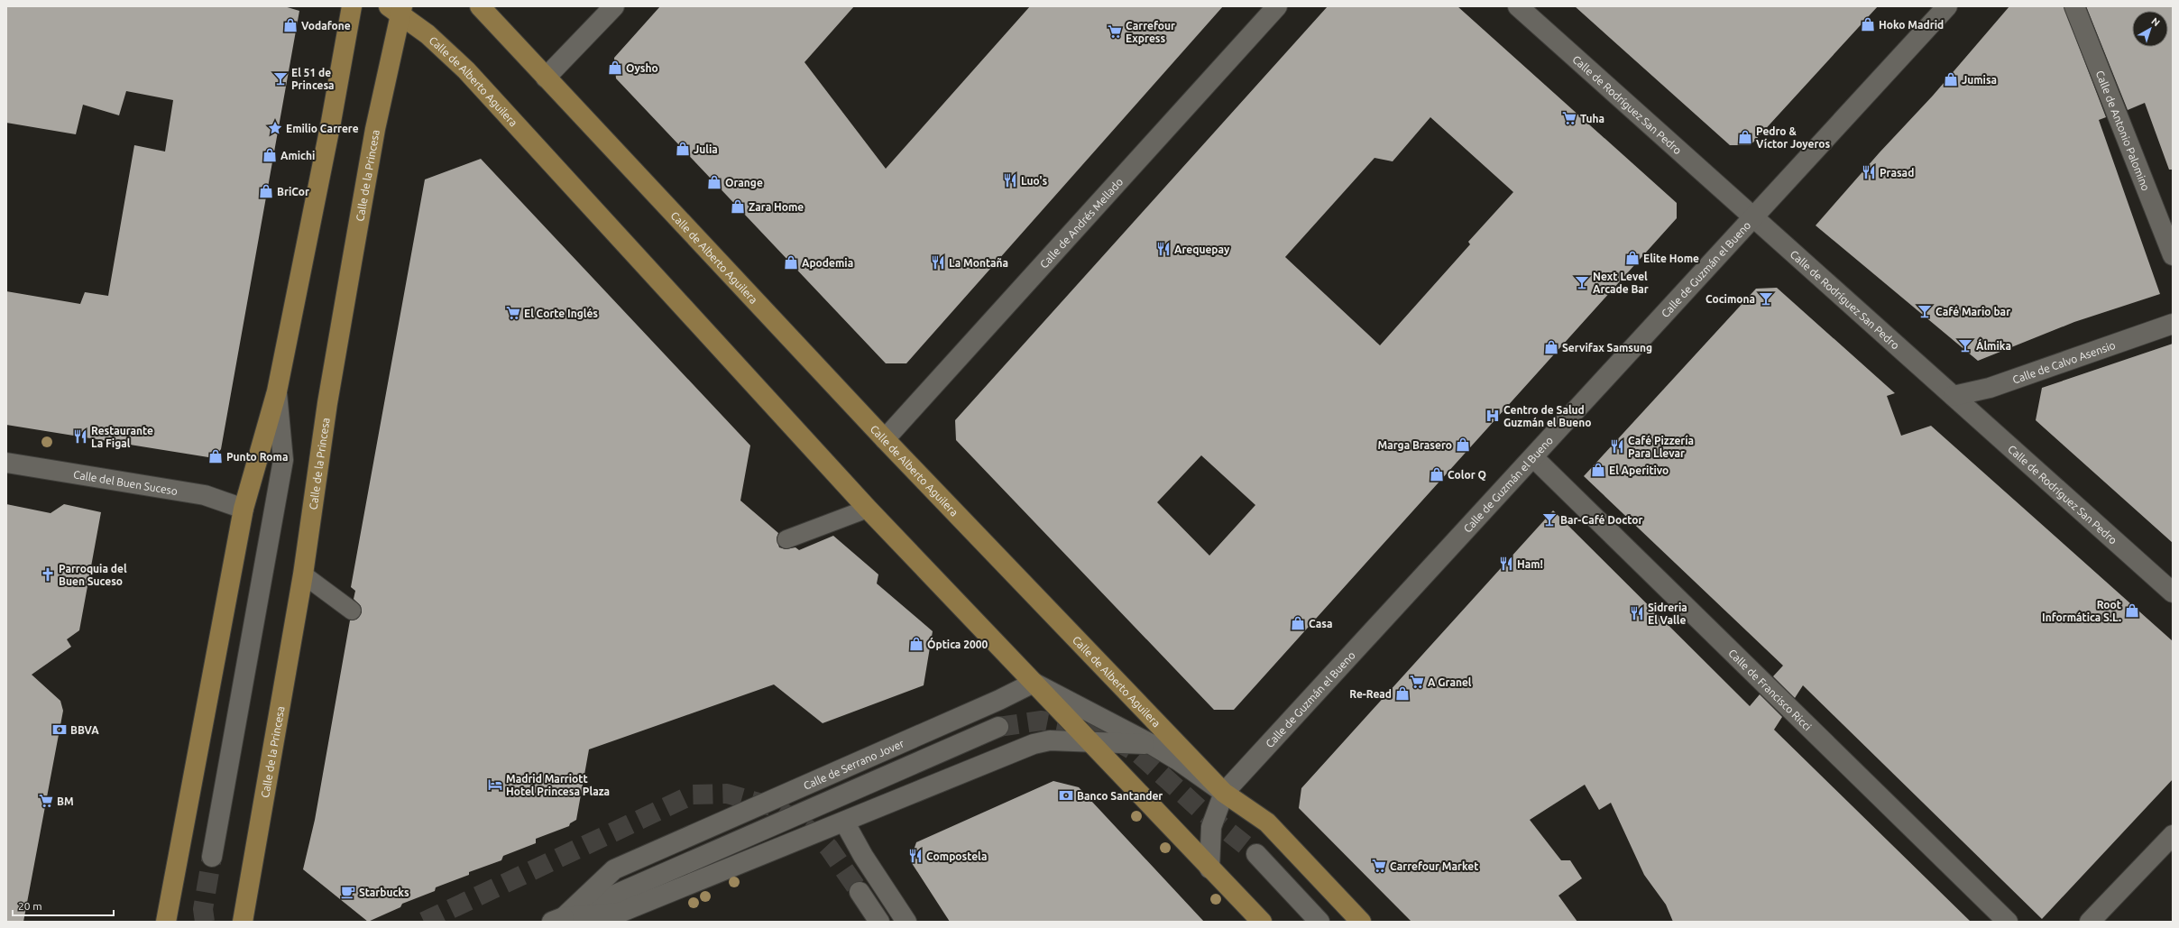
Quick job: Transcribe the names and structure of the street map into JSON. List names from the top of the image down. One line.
{"streets":{"main road":["Calle de Alberto Aguilera","Calle de la Princesa"],"street":["Calle de Rodríguez San Pedro","Calle de Antonio Palomino","Calle de Andrés Mellado","Calle de Guzmán el Bueno","Calle de Calvo Asensio","Calle del Buen Suceso","Calle de Francisco Ricci","Calle de Serrano Jover"]},"crossings":[["Calle de Alberto Aguilera","Calle de la Princesa"],["Calle de Alberto Aguilera","Calle de Andrés Mellado"],["Calle de Alberto Aguilera","Calle de Guzmán el Bueno"],["Calle de Alberto Aguilera","Calle de Serrano Jover"],["Calle de Rodríguez San Pedro","Calle de Guzmán el Bueno"],["Calle de Rodríguez San Pedro","Calle de Calvo Asensio"],["Calle de Guzmán el Bueno","Calle de Francisco Ricci"]],"places":{"shop":["Hoko Madrid","Vodafone","Oysho","Jumisa","Pedro & Víctor Joyeros","Julia","Amichi","Orange","BriCor","Zara Home","Elite Home","Apodemia","Servifax Samsung","Marga Brasero","Punto Roma","El Aperitivo","Color Q","Root Informática S.L.","Casa","Óptica 2000","Re-Read"],"supermarket":["Carrefour Express","Tuha","El Corte Inglés","A Granel","BM","Carrefour Market"],"bar":["El 51 de Princesa","Next Level Arcade Bar","Cocimona","Café Mario bar","Álmika","Bar-Café Doctor"],"place":["Emilio Carrere"],"restaurant":["Prasad","Luo's","Arequepay","La Montaña","Restaurante La Figal","Café Pizzería Para Llevar","Ham!","Sidreria El Valle","Compostela"],"hospital":["Centro de Salud Guzmán el Bueno"],"church":["Parroquia del Buen Suceso"],"bank":["BBVA","Banco Santander"],"hotel":["Madrid Marriott Hotel Princesa Plaza"],"cafe":["Starbucks"]},"scale_bar":"20 m","north":"top right"}
